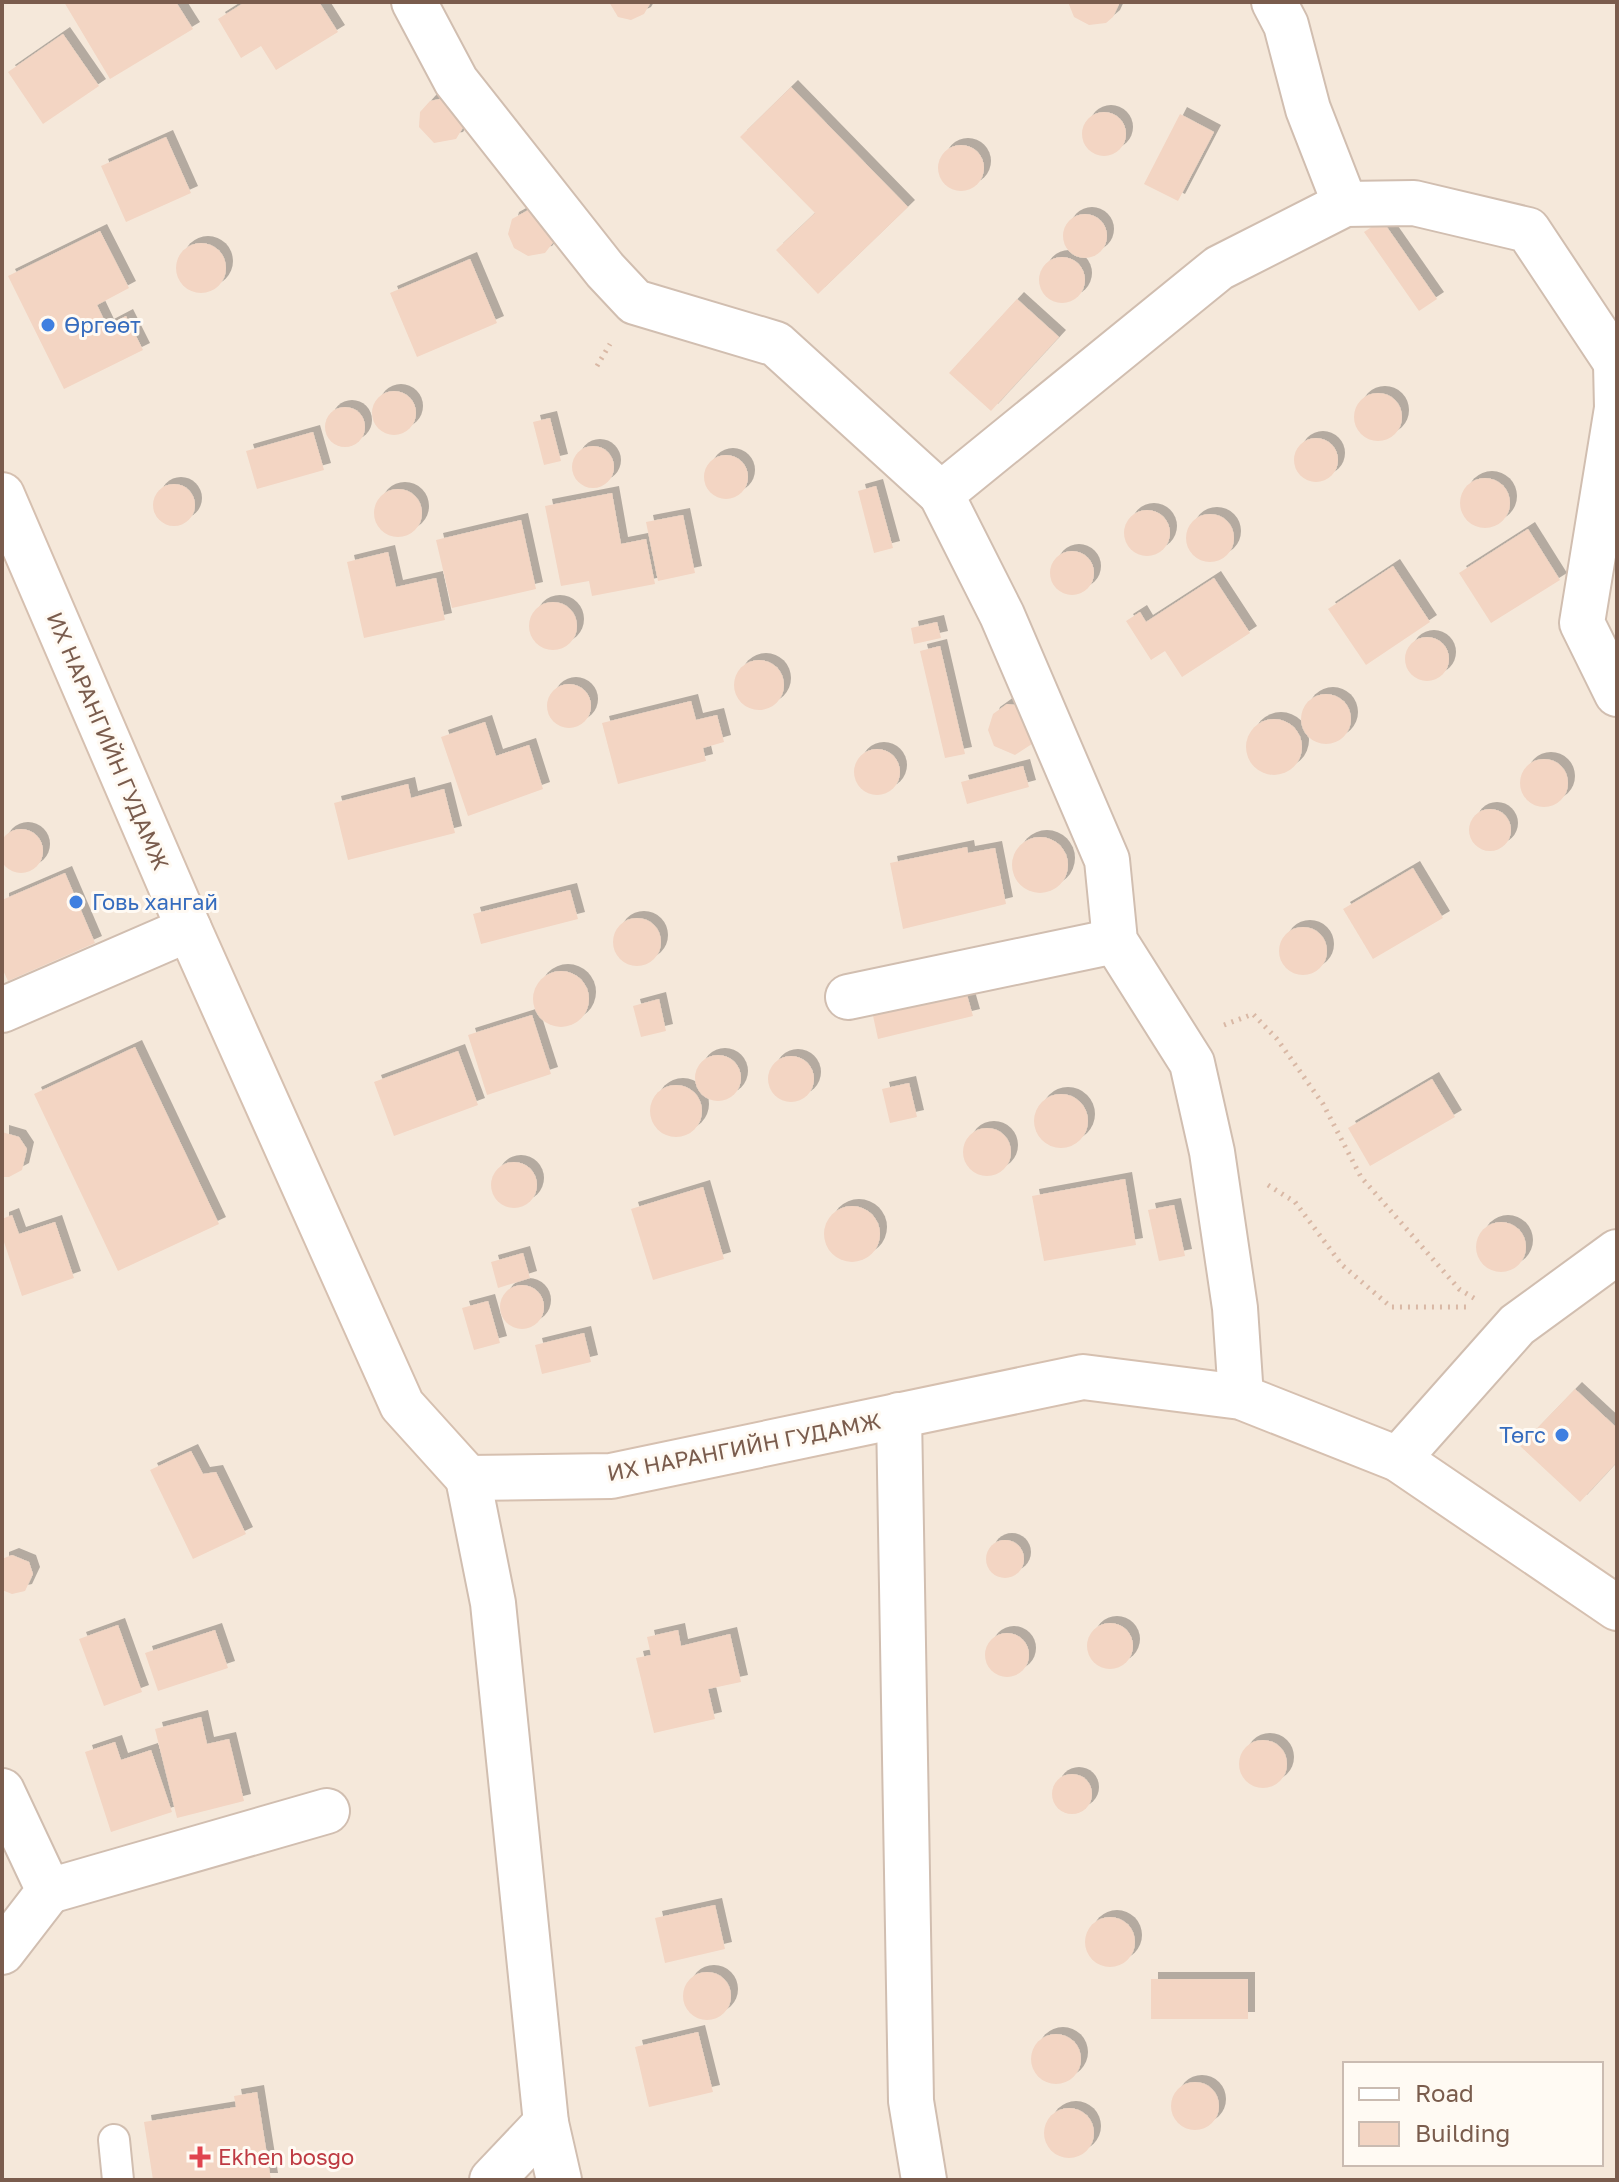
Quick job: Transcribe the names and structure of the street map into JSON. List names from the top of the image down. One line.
{"streets":{"street":["ИХ НАРАНГИЙН ГУДАМЖ"]},"places":{"other":["Өргөөт","Говь хангай","Төгс"],"health":["Ekhen bosgo"]},"legend":["Road","Building"]}
